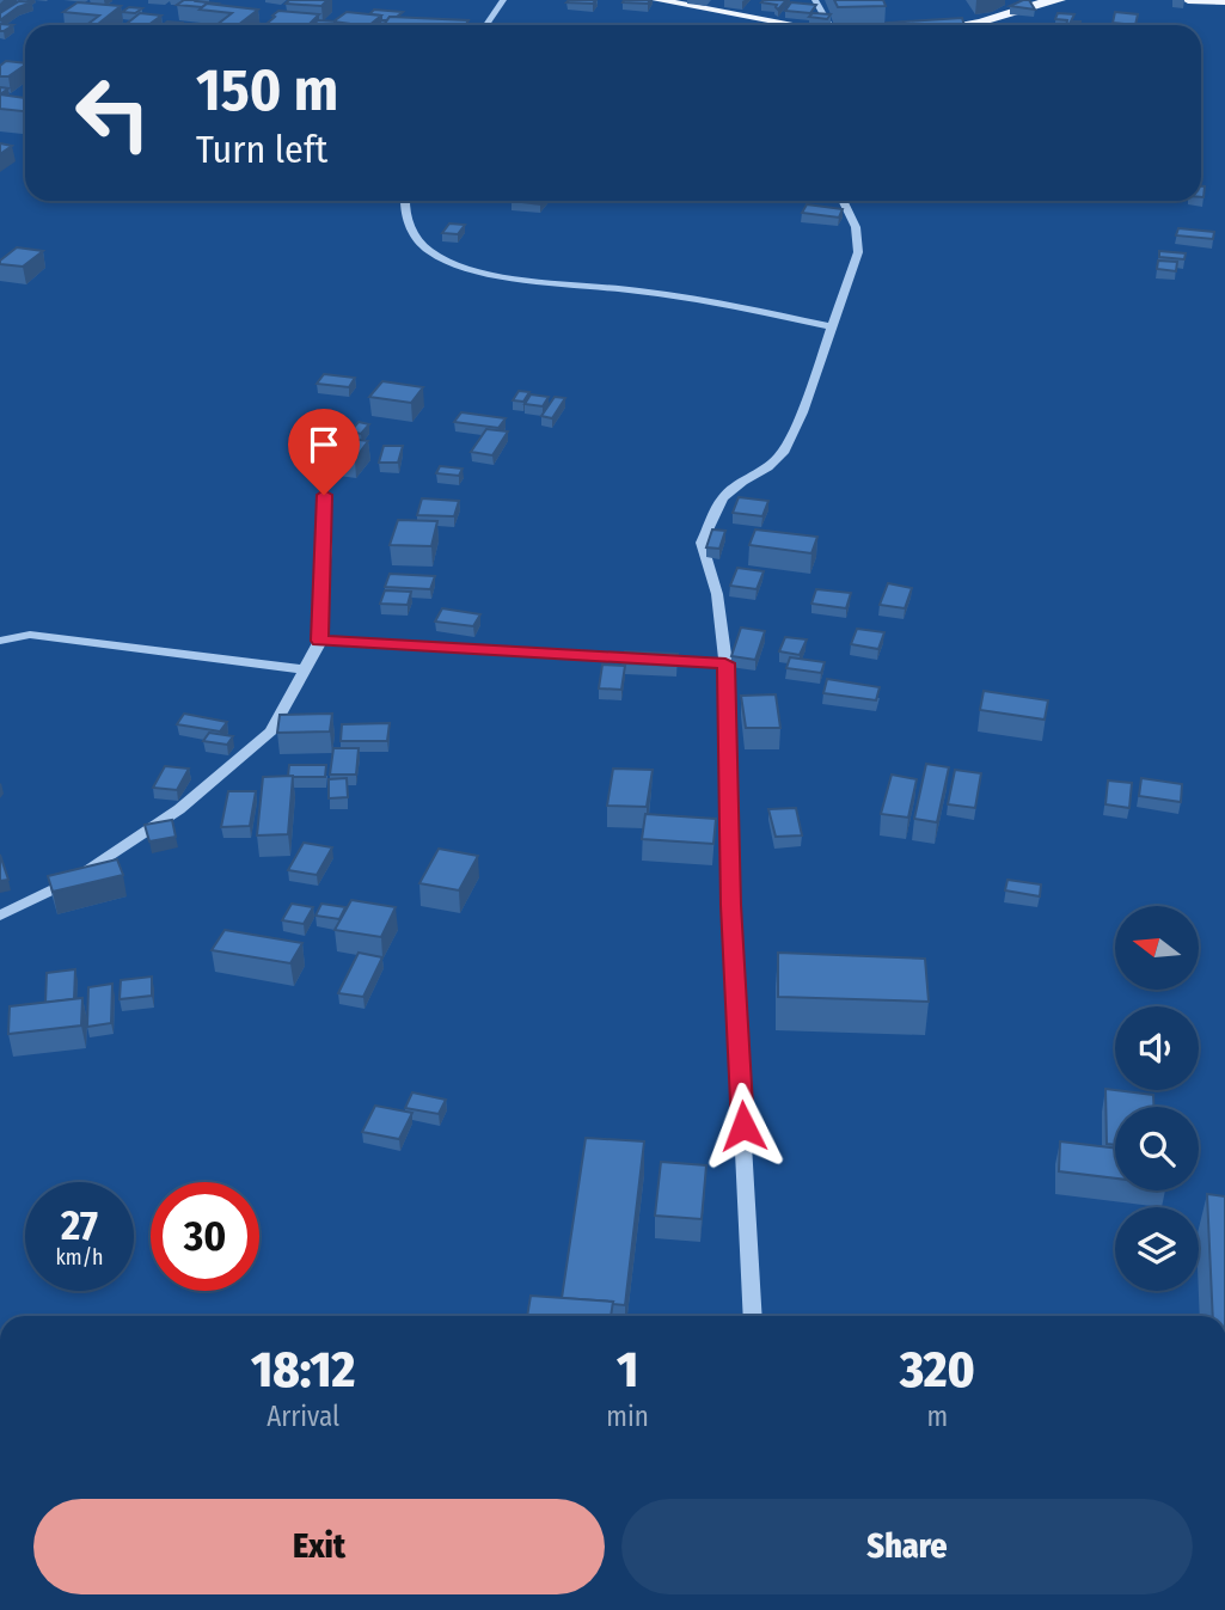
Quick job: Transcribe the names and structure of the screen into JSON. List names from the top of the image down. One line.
{"north":"left","page":{"turn":["150 m","Turn left"],"speed":"27 km/h","limit":"30","eta":["18:12","Arrival","1","min","320","m"],"buttons":["Exit","Share"]}}
